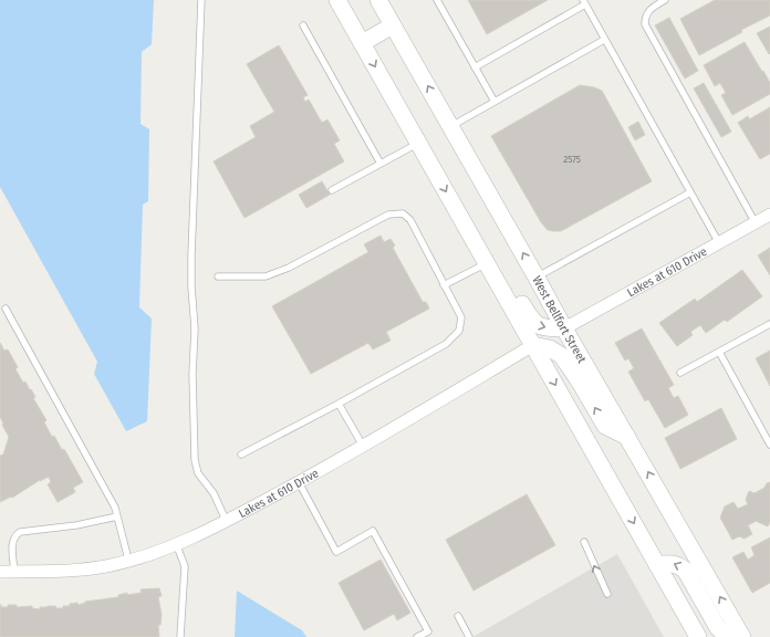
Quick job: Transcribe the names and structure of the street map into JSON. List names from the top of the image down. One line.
{"streets":{"main road":["West Bellfort Street"],"street":["Lakes at 610 Drive"]},"crossings":[["Lakes at 610 Drive","West Bellfort Street"]],"house_numbers":["2575"]}
